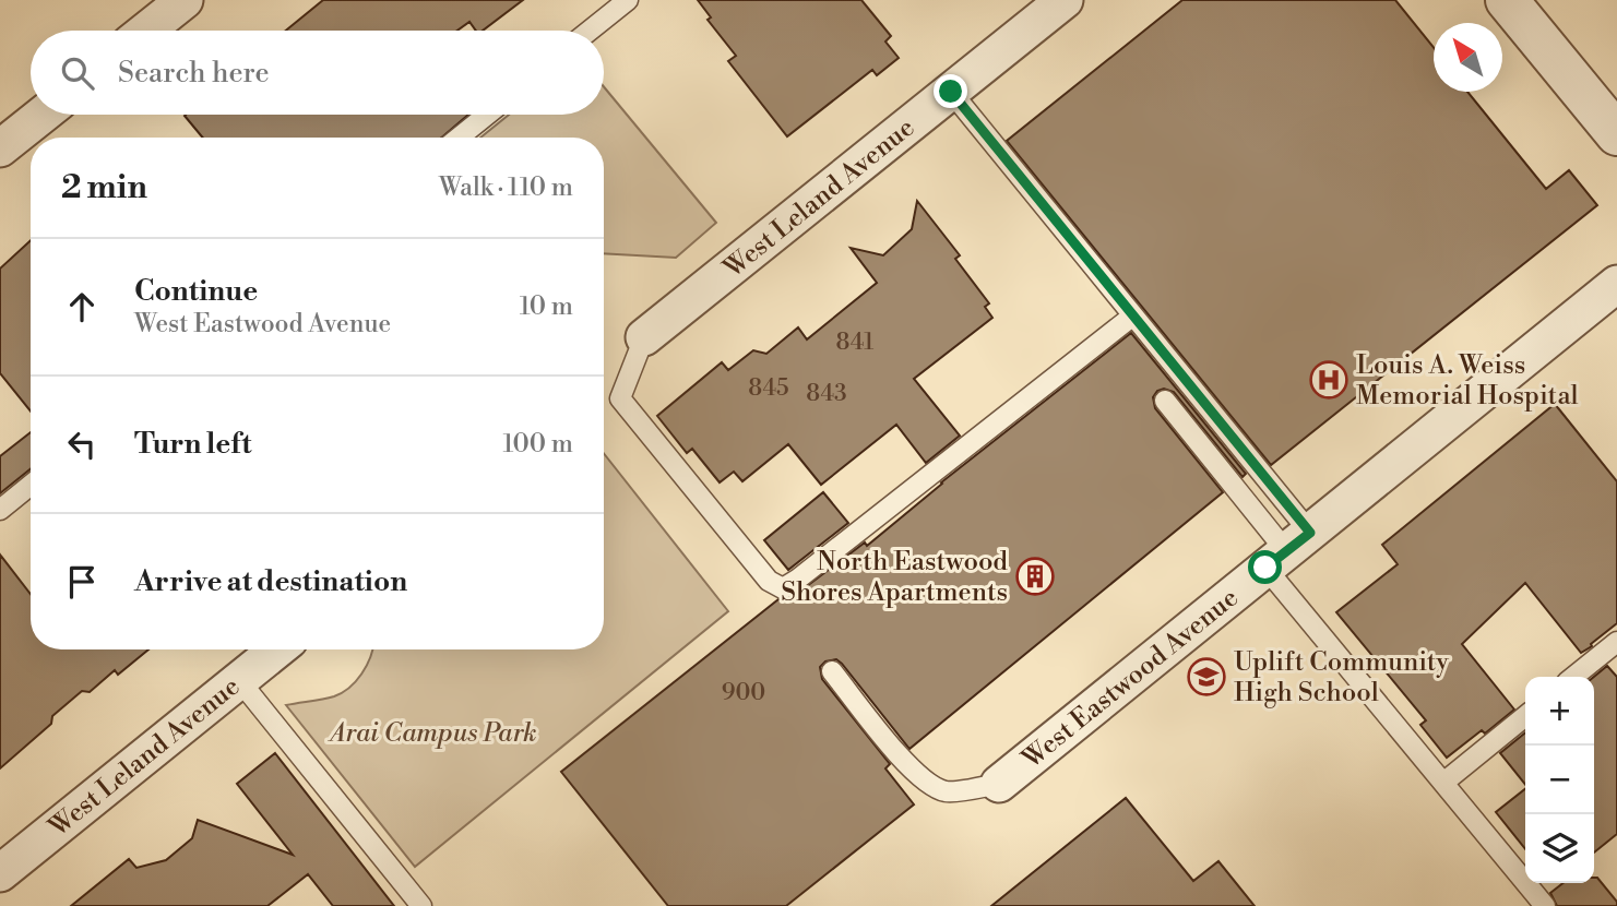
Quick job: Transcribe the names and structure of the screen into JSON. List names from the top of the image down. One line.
{"streets":{"street":["West Leland Avenue","West Eastwood Avenue"]},"parks":["Arai Campus Park"],"places":{"hospital":["Louis A. Weiss Memorial Hospital"],"building":["North Eastwood Shores Apartments"],"school or university":["Uplift Community High School"]},"house_numbers":["841","845","843","900"],"north":"top left","page":{"search":"Search here","heading":["2 min","Walk · 110 m"],"list":[["Continue","West Eastwood Avenue","10 m"],["Turn left","100 m"],"Arrive at destination"],"map_buttons":["+","−"]}}
